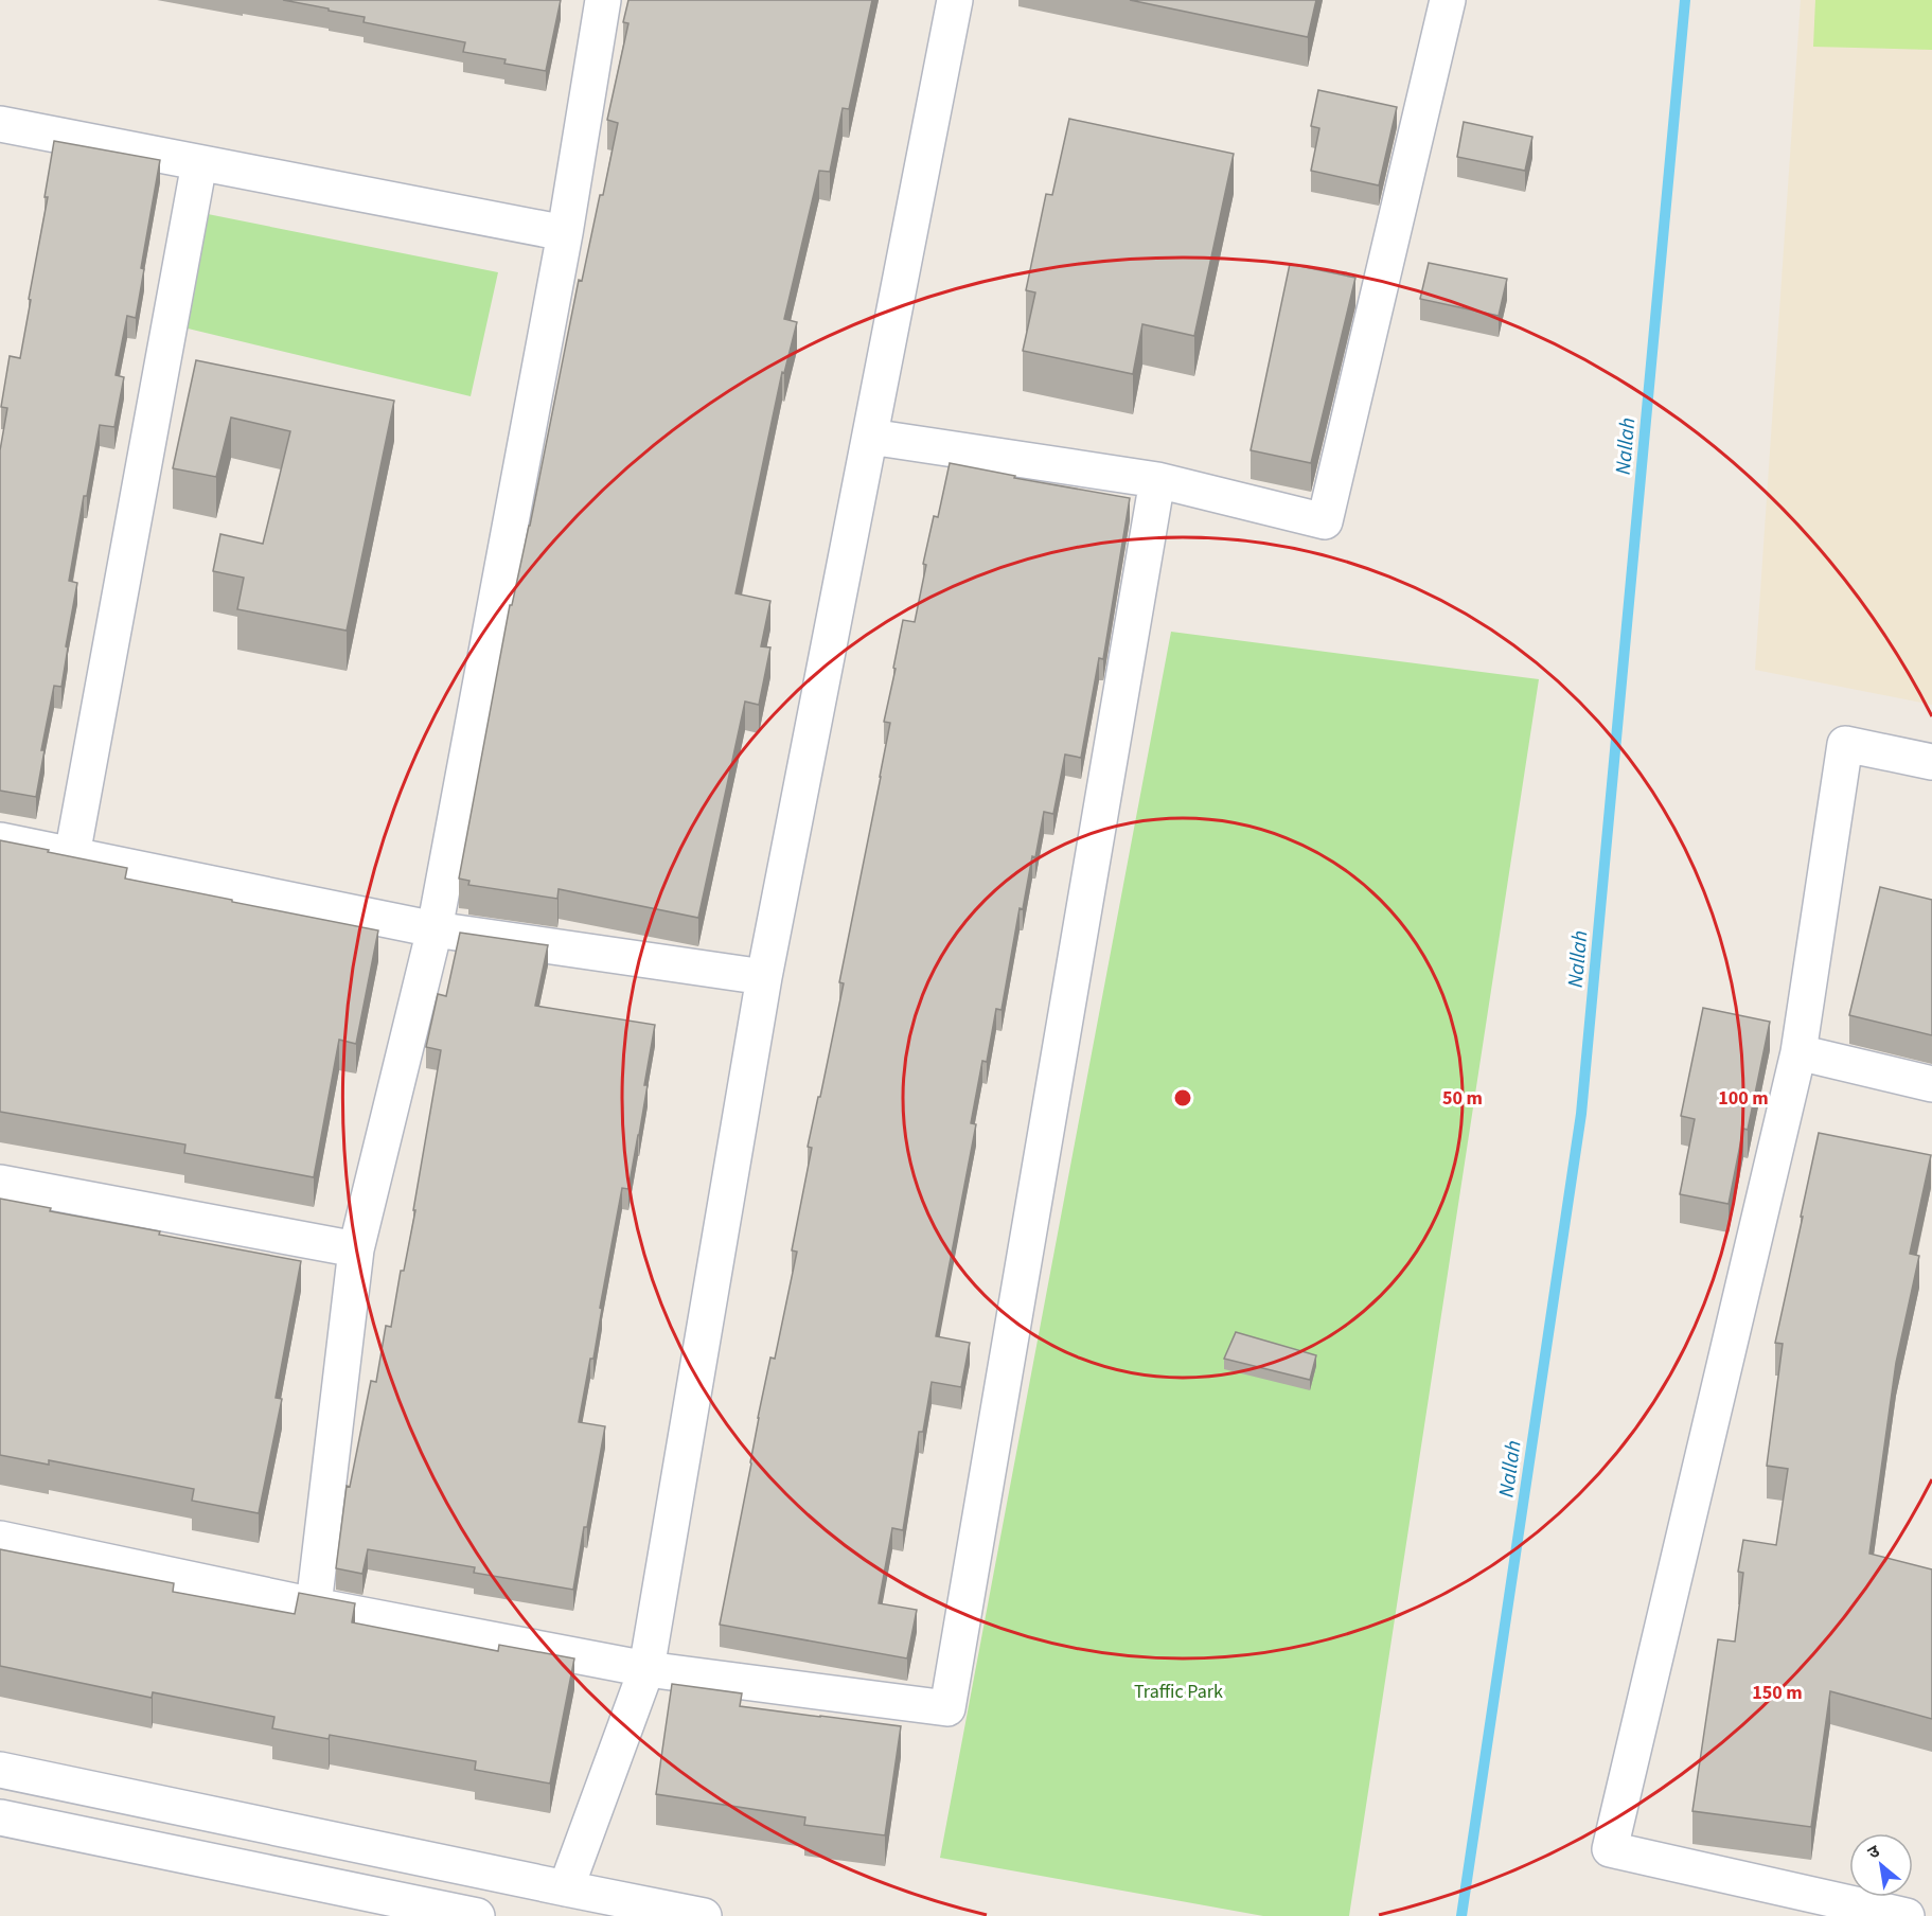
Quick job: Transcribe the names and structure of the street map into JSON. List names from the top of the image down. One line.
{"water":["Nallah"],"parks":["Traffic Park"],"north":"top left","rings":["50 m","100 m","150 m"]}
